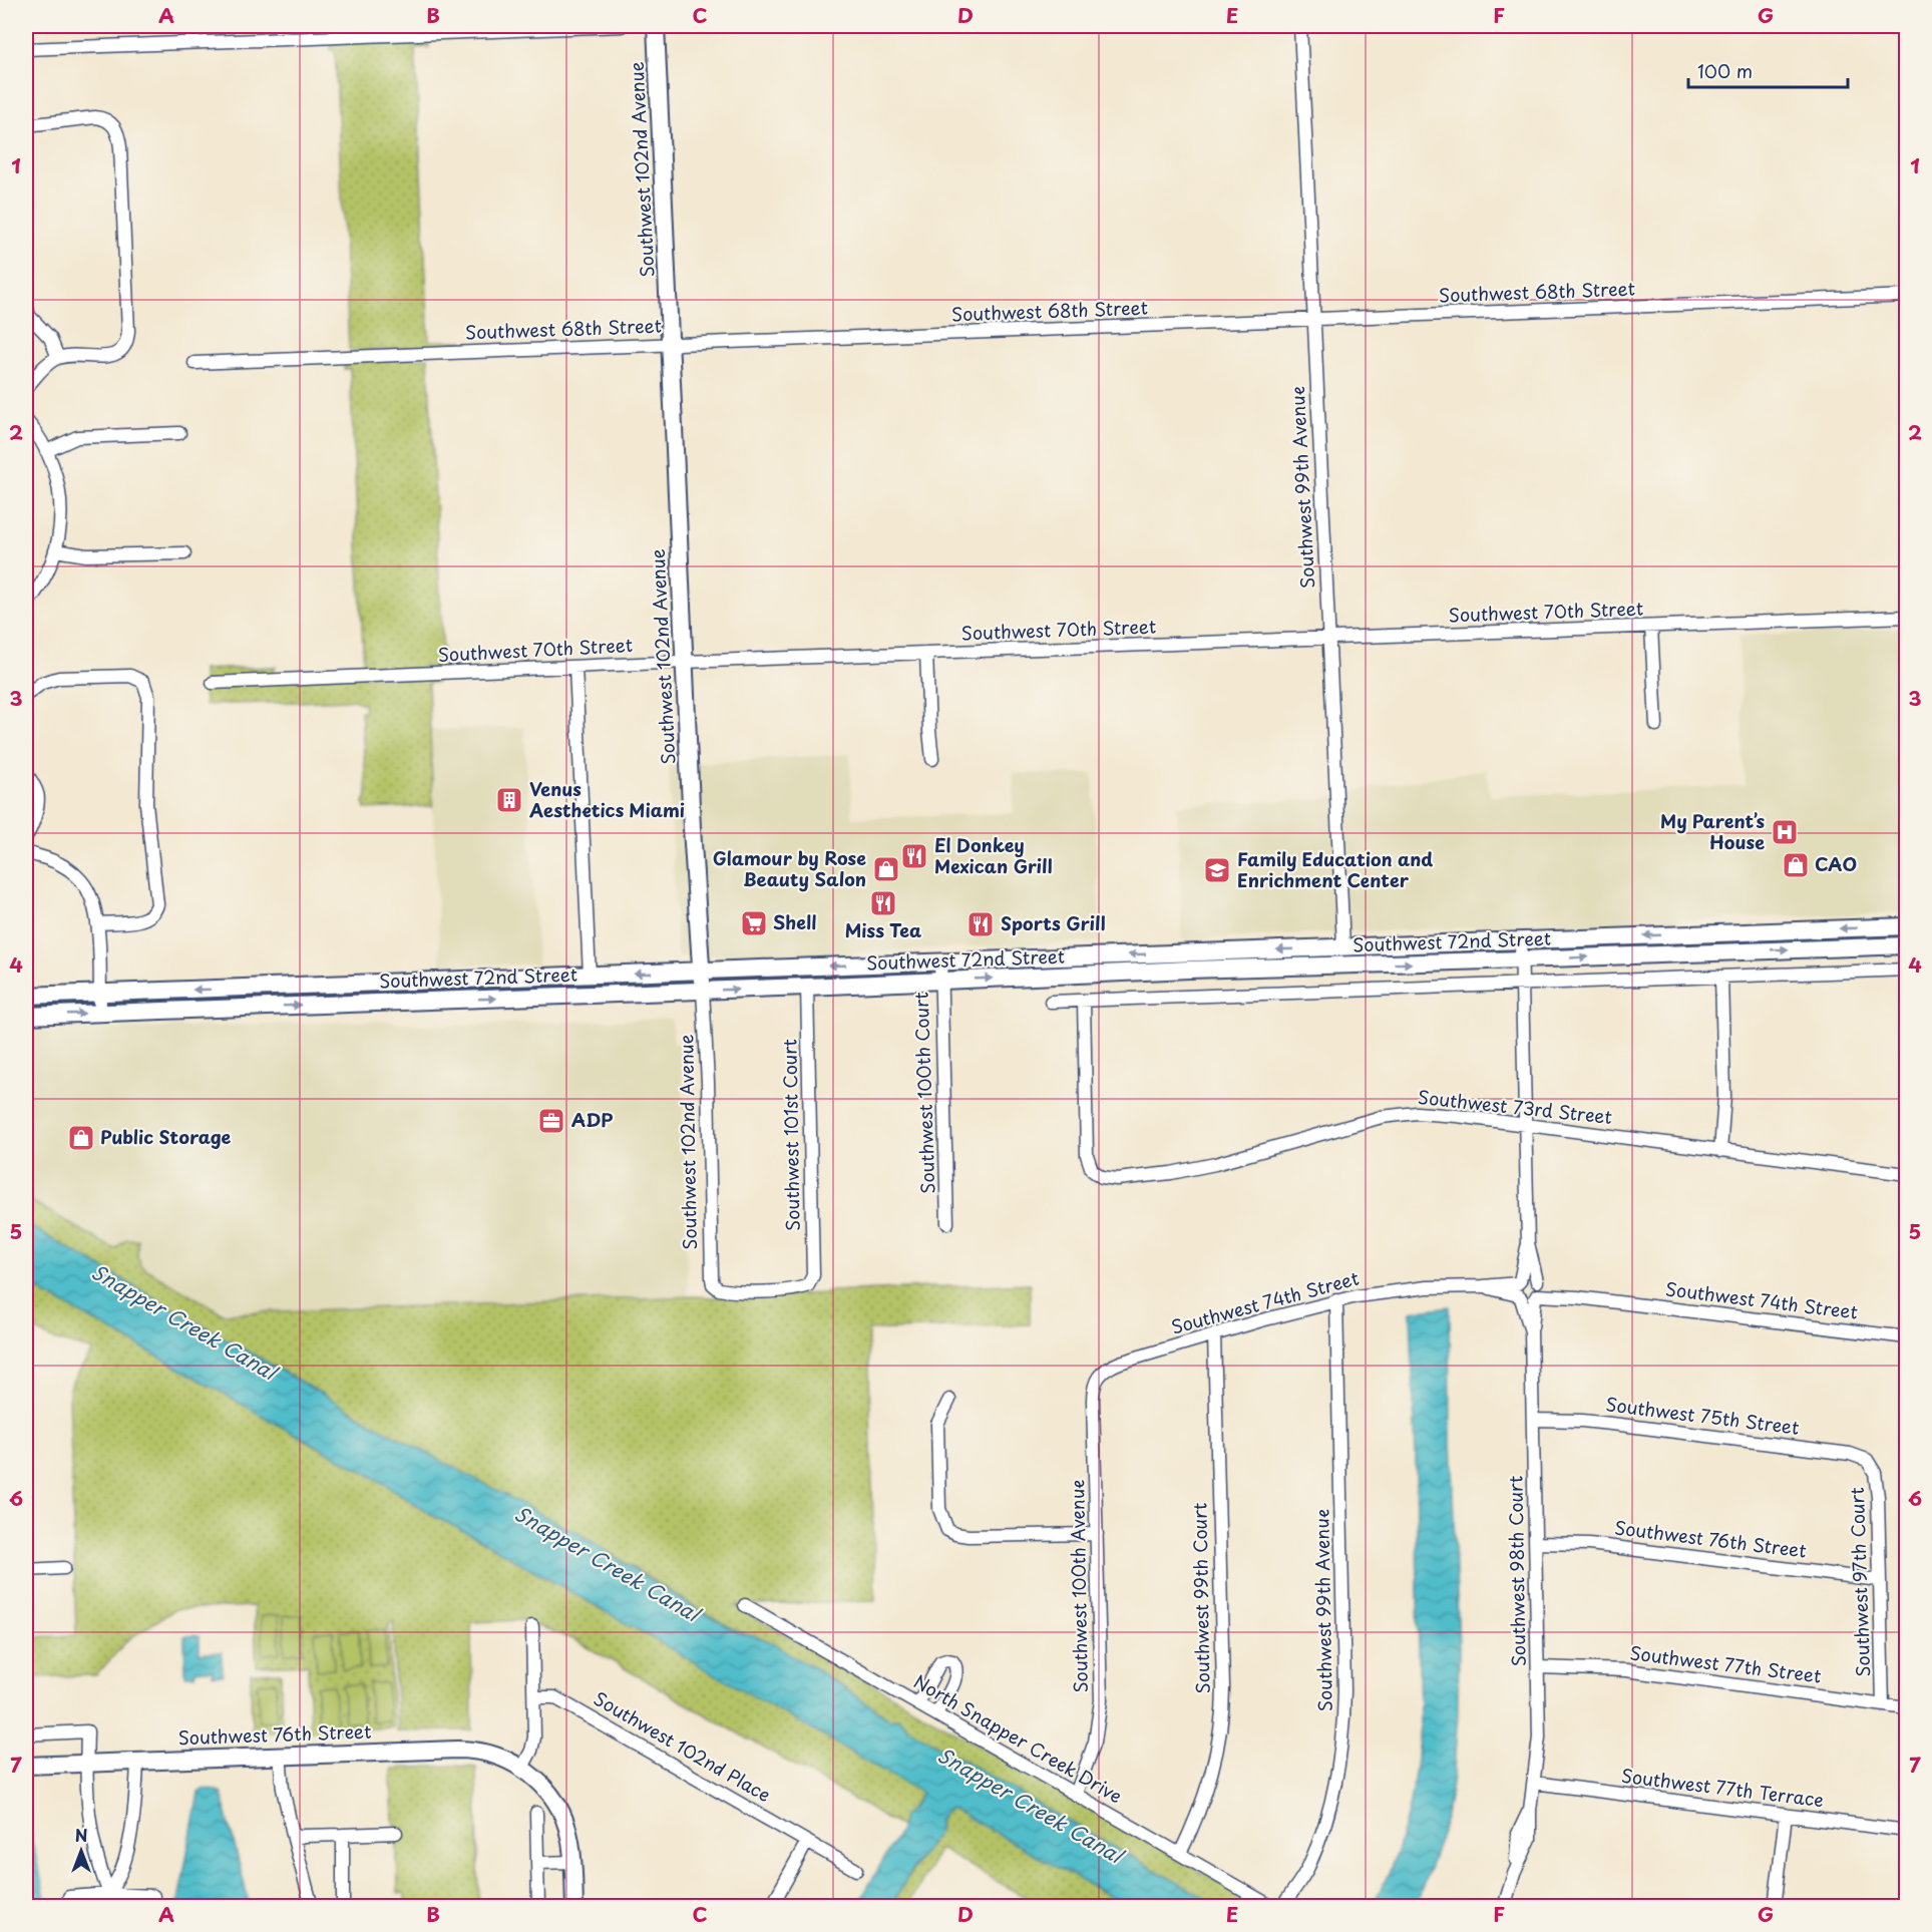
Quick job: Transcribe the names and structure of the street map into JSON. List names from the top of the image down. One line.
{"streets":{"main road":["Southwest 102nd Avenue","Southwest 72nd Street","Southwest 76th Street"],"street":["Southwest 68th Street","Southwest 99th Avenue","Southwest 70th Street","Southwest 100th Court","Southwest 73rd Street","Southwest 101st Court","Southwest 74th Street","Southwest 75th Street","Southwest 98th Court","Southwest 97th Court","Southwest 100th Avenue","Southwest 99th Court","Southwest 77th Street","North Snapper Creek Drive","Southwest 102nd Place","Southwest 77th Terrace"]},"crossings":[["Southwest 102nd Avenue","Southwest 68th Street"],["Southwest 102nd Avenue","Southwest 70th Street"],["Southwest 102nd Avenue","Southwest 72nd Street"],["Southwest 102nd Avenue","Southwest 101st Court"],["Southwest 68th Street","Southwest 99th Avenue"],["Southwest 99th Avenue","Southwest 70th Street"],["Southwest 99th Avenue","Southwest 72nd Street"],["Southwest 99th Avenue","Southwest 74th Street"],["Southwest 72nd Street","Southwest 100th Court"],["Southwest 72nd Street","Southwest 101st Court"],["Southwest 72nd Street","Southwest 98th Court"],["Southwest 73rd Street","Southwest 98th Court"],["Southwest 74th Street","Southwest 98th Court"],["Southwest 74th Street","Southwest 100th Avenue"],["Southwest 74th Street","Southwest 99th Court"],["Southwest 75th Street","Southwest 98th Court"],["Southwest 75th Street","Southwest 97th Court"],["Southwest 76th Street","Southwest 98th Court"],["Southwest 76th Street","Southwest 97th Court"],["Southwest 98th Court","Southwest 77th Street"],["Southwest 98th Court","Southwest 77th Terrace"],["Southwest 97th Court","Southwest 77th Street"],["Southwest 100th Avenue","North Snapper Creek Drive"],["Southwest 99th Court","North Snapper Creek Drive"]],"water":["Snapper Creek Canal"],"places":{"building":["Venus Aesthetics Miami"],"hospital":["My Parent’s House"],"restaurant":["El Donkey Mexican Grill","Miss Tea","Sports Grill"],"shop":["CAO","Glamour by Rose Beauty Salon","Public Storage"],"school or university":["Family Education and Enrichment Center"],"supermarket":["Shell"],"office":["ADP"]},"scale_bar":"100 m","north":"top","grid":{"columns":["A","B","C","D","E","F","G"],"rows":["1","2","3","4","5","6","7"]}}
